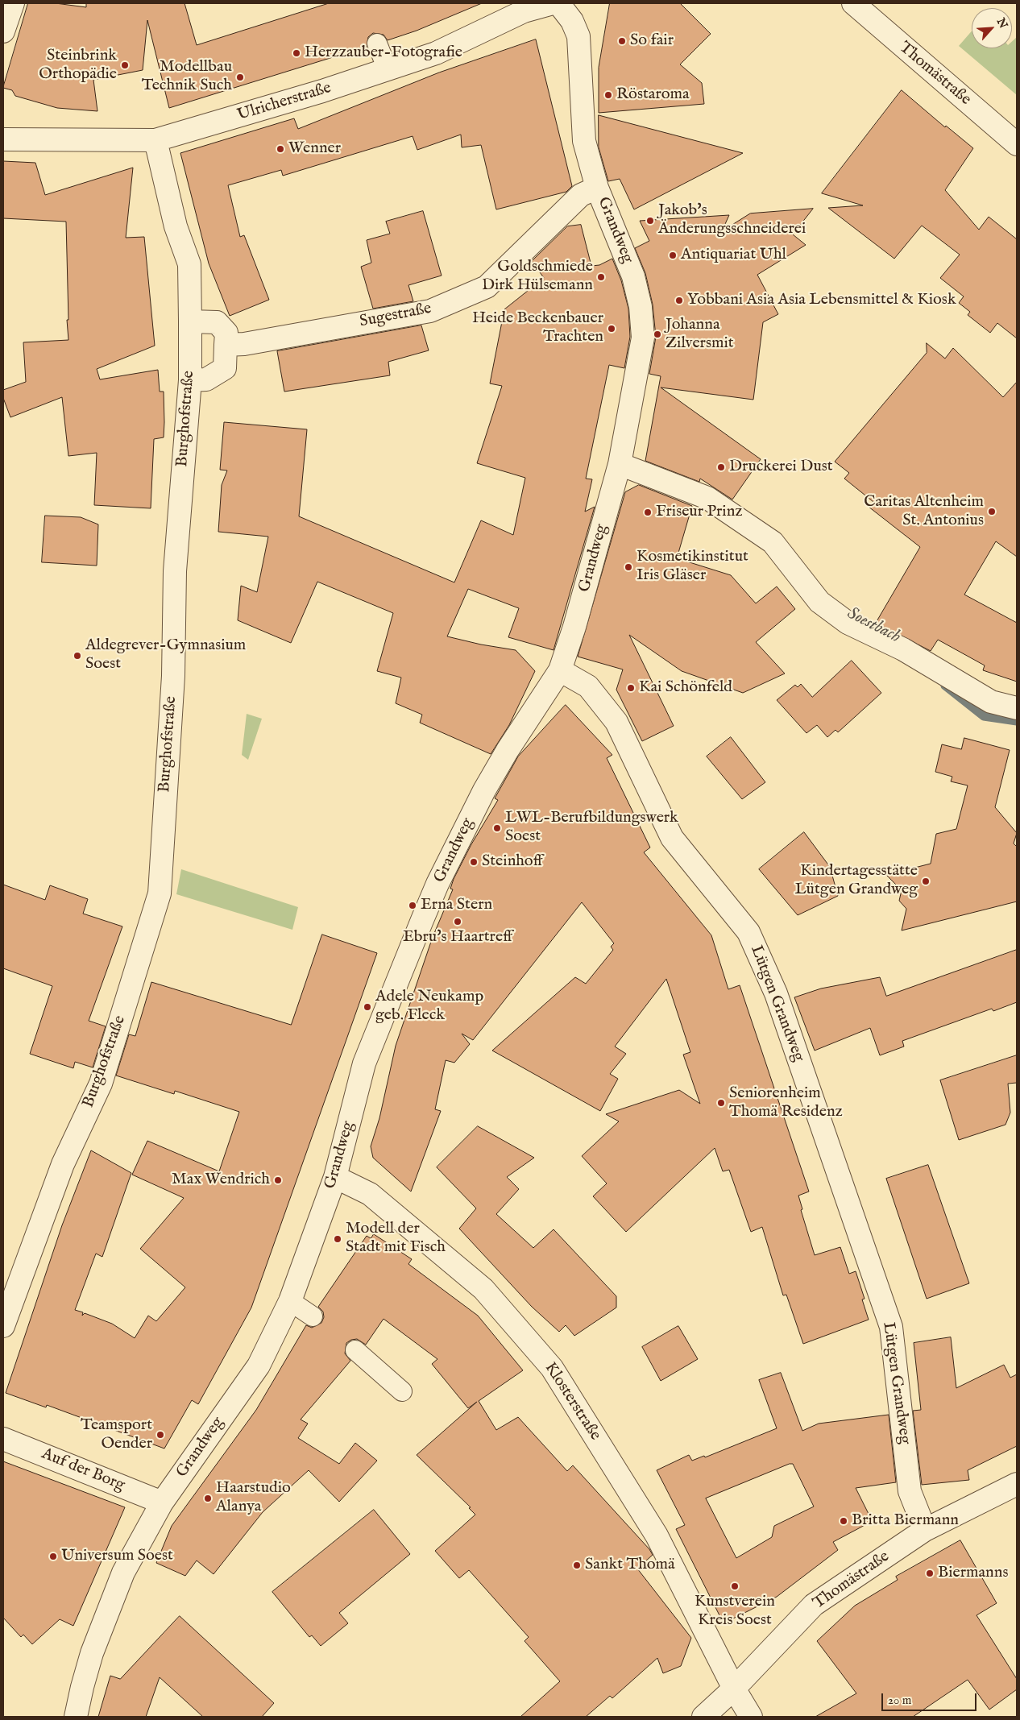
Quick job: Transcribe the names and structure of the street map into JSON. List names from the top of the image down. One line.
{"streets":{"street":["Thomästraße","Ulricherstraße","Grandweg","Sugestraße","Burghofstraße","Lütgen Grandweg","Klosterstraße","Auf der Borg"]},"crossings":[["Thomästraße","Lütgen Grandweg"],["Thomästraße","Klosterstraße"],["Ulricherstraße","Burghofstraße"],["Grandweg","Sugestraße"],["Grandweg","Lütgen Grandweg"],["Grandweg","Klosterstraße"],["Grandweg","Auf der Borg"]],"water":["Soestbach"],"places":["So fair","Herzzauber-Fotografie","Steinbrink Orthopädie","Modellbau Technik Such","Röstaroma","Wenner","Jakob's Änderungsschneiderei","Antiquariat Uhl","Goldschmiede Dirk Hülsemann","Yobbani Asia Asia Lebensmittel & Kiosk","Heide Beckenbauer Trachten","Johanna Zilversmit","Druckerei Dust","Caritas Altenheim St. Antonius","Friseur Prinz","Kosmetikinstitut Iris Gläser","Aldegrever-Gymnasium Soest","Kai Schönfeld","LWL-Berufbildungswerk Soest","Steinhoff","Kindertagesstätte Lütgen Grandweg","Erna Stern","Ebru's Haartreff","Adele Neukamp geb. Fleck","Seniorenheim Thomä Residenz","Max Wendrich","Modell der Stadt mit Fisch","Teamsport Oender","Haarstudio Alanya","Britta Biermann","Universum Soest","Sankt Thomä","Biermanns","Kunstverein Kreis Soest"],"scale_bar":"20 m","north":"top right"}
